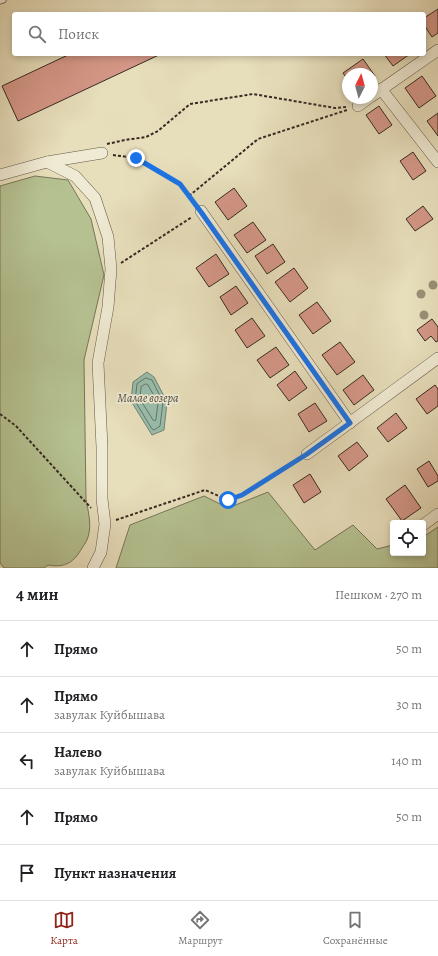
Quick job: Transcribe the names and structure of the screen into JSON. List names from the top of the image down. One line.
{"water":["Малае возера"],"north":"top","page":{"search":"Поиск","heading":["4 мин","Пешком · 270 m"],"list":[["Прямо","50 m"],["Прямо","завулак Куйбышава","30 m"],["Налево","завулак Куйбышава","140 m"],["Прямо","50 m"],"Пункт назначения"],"nav":["Карта","Маршрут","Сохранённые"]}}
